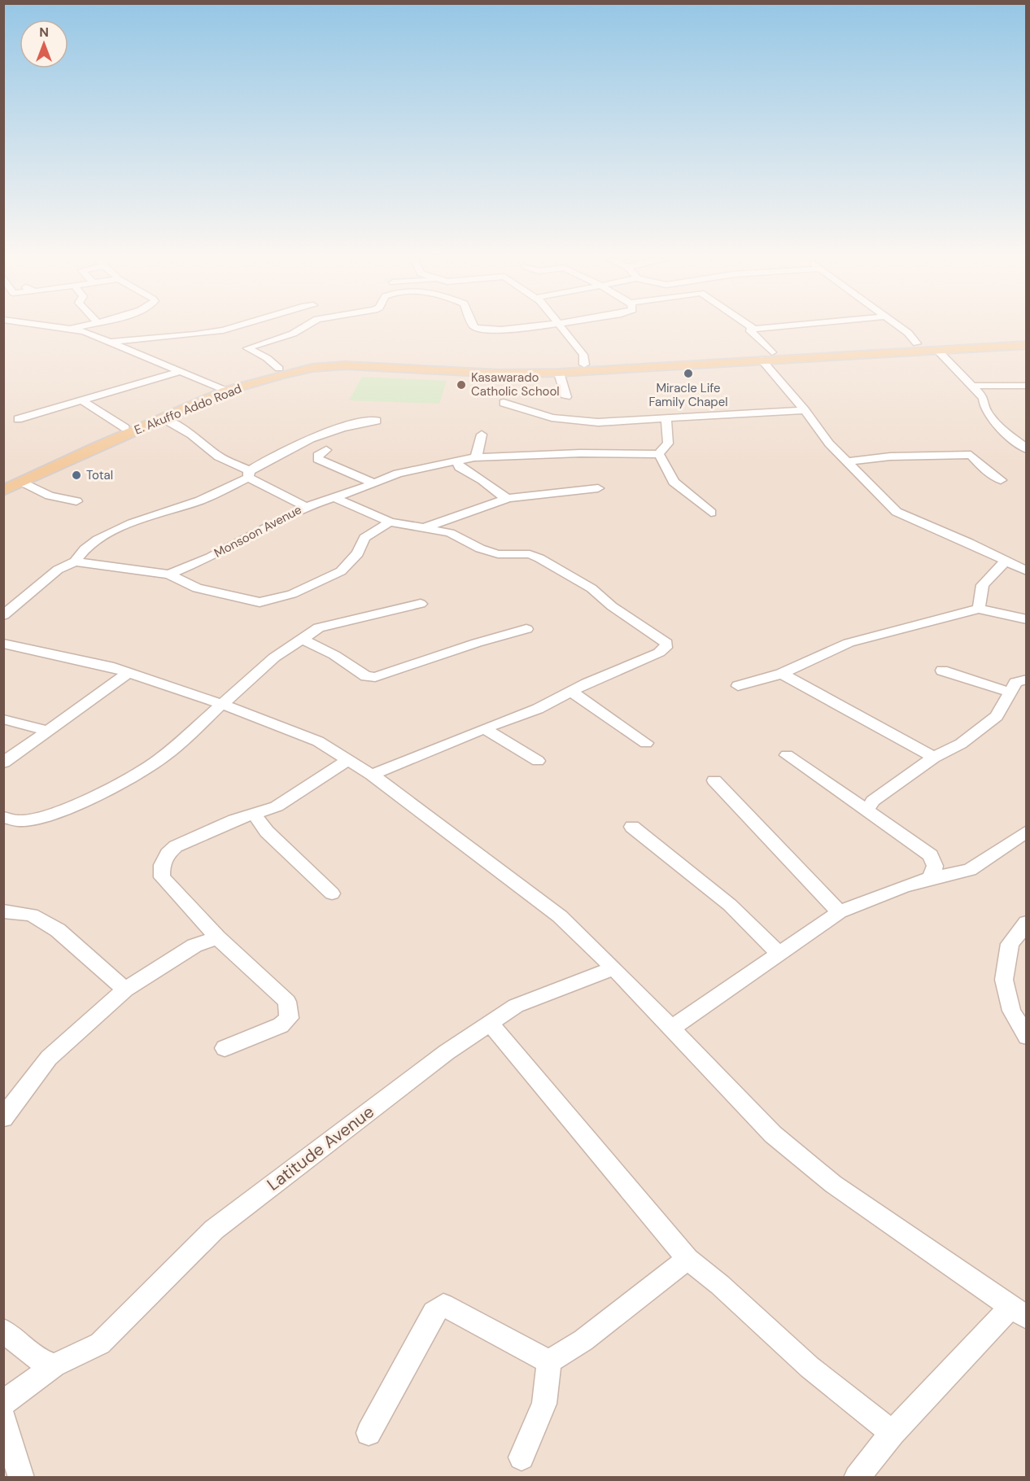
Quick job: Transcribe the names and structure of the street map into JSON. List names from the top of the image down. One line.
{"streets":{"main road":["E. Akuffo Addo Road"],"street":["Monsoon Avenue","Latitude Avenue"]},"crossings":[["E. Akuffo Addo Road","Monsoon Avenue"]],"places":["Miracle Life Family Chapel","Kasawarado Catholic School","Total"],"north":"top"}
